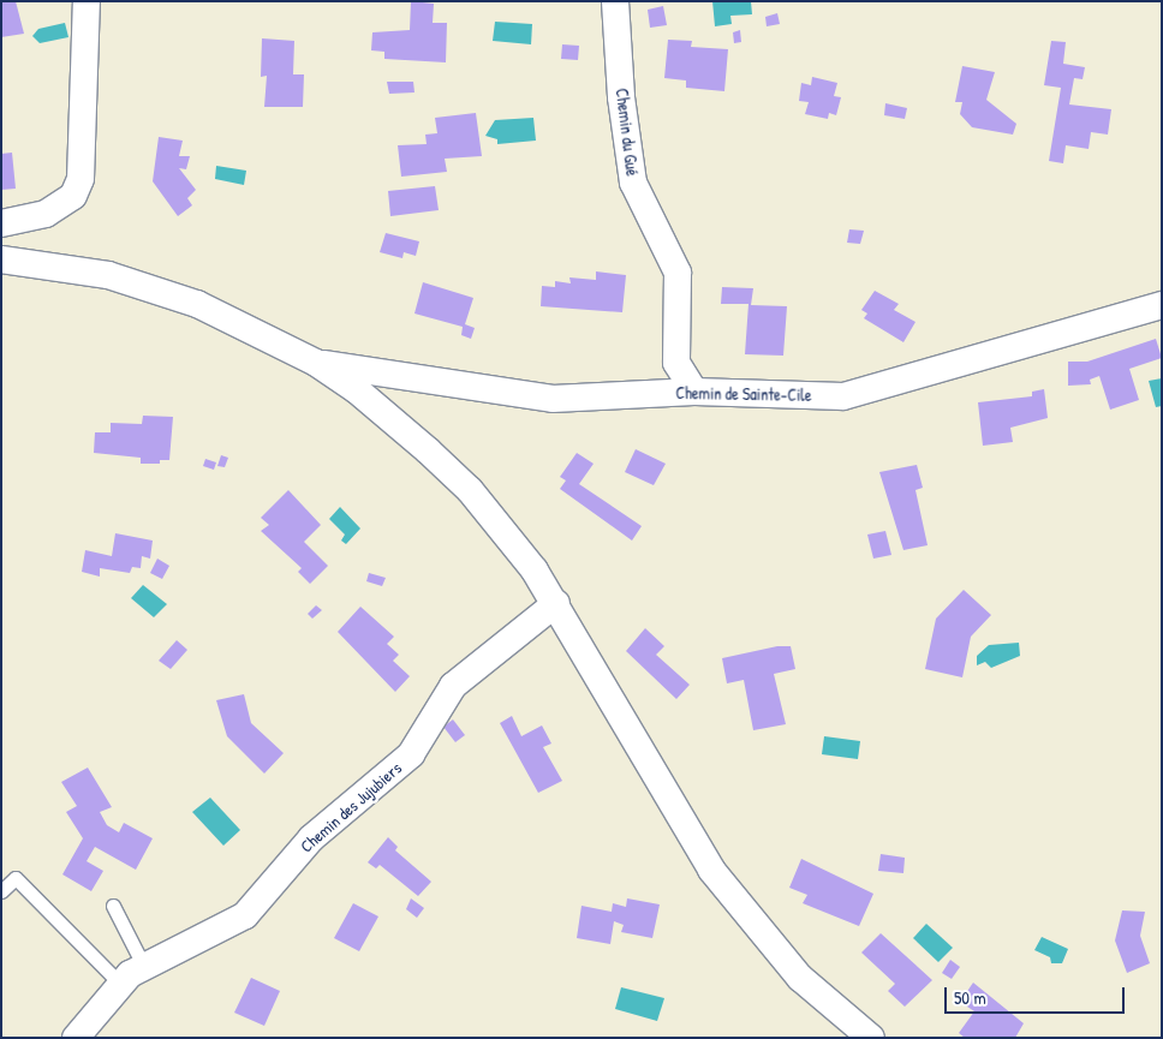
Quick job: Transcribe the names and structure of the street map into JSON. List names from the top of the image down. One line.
{"streets":{"street":["Chemin du Gué","Chemin de Sainte-Cile","Chemin des Jujubiers"]},"crossings":[["Chemin du Gué","Chemin de Sainte-Cile"]],"scale_bar":"50 m"}
